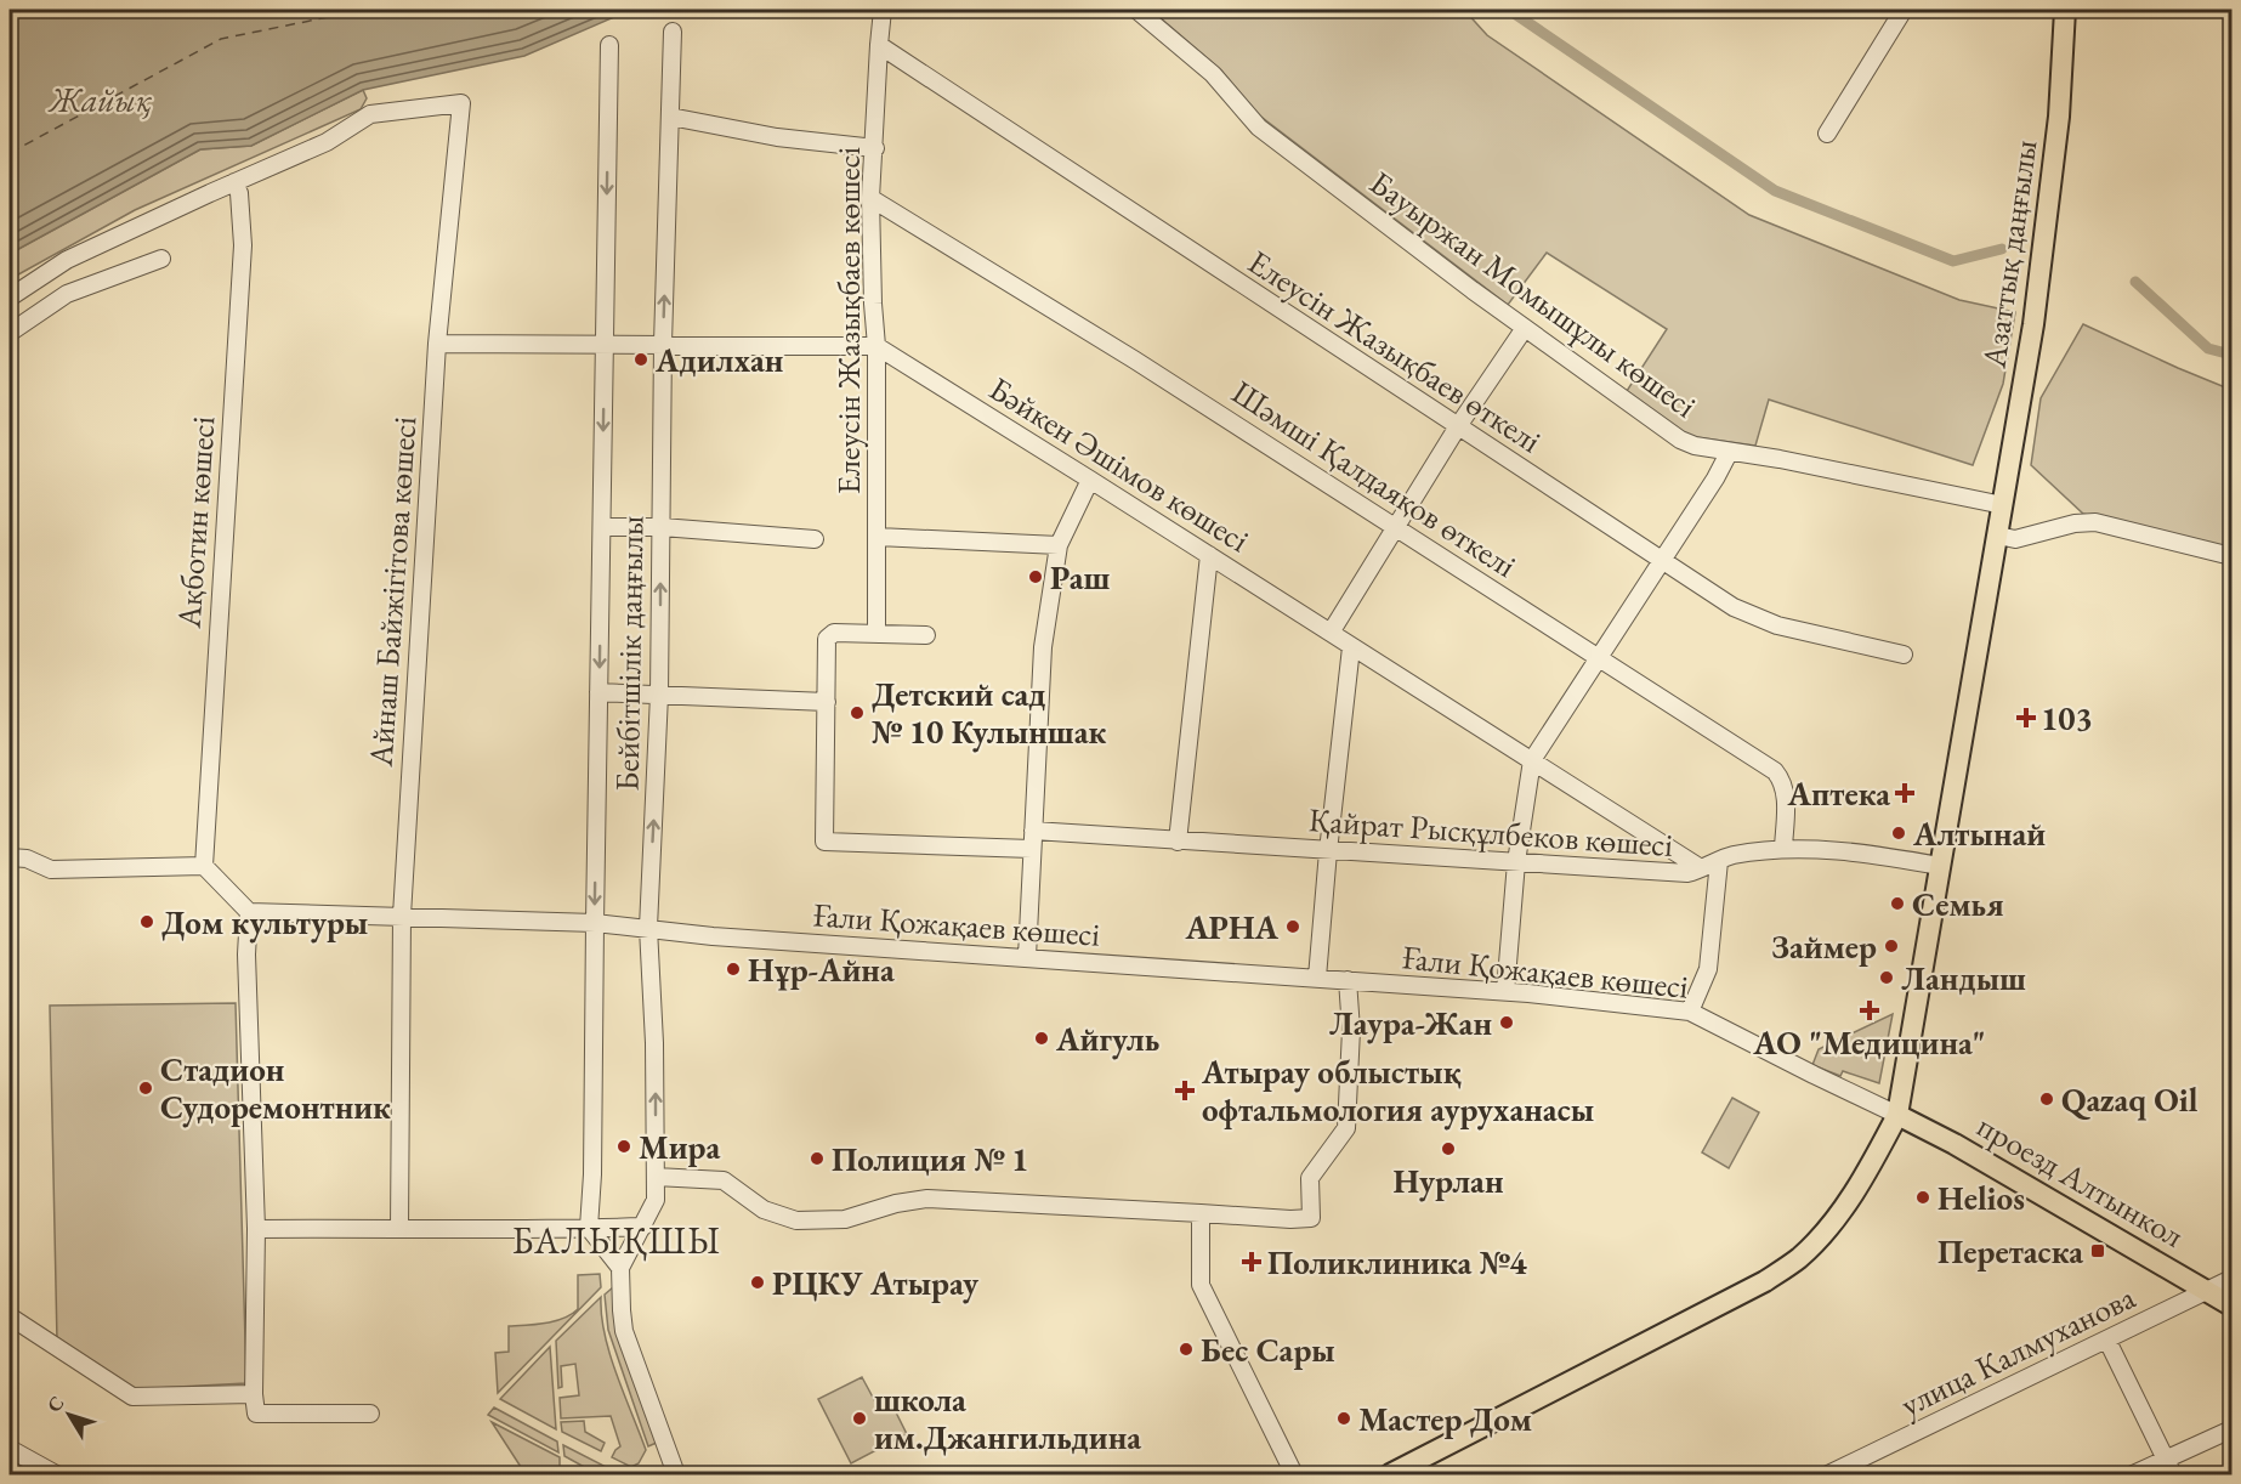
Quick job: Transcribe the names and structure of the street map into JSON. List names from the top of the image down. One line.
{"streets":{"main road":["Азаттық даңғылы","проезд Алтынкол"],"street":["Бауыржан Момышұлы көшесі","Елеусін Жазықбаев көшесі","Елеусін Жазықбаев өткелі","Бәйкен Әшімов көшесі","Шәмші Қалдаяқов өткелі","Ақботин көшесі","Айнаш Байжігітова көшесі","Бейбітшілік даңғылы","Қайрат Рысқұлбеков көшесі","Ғали Қожақаев көшесі","улица Калмуханова"]},"crossings":[["Азаттық даңғылы","Бауыржан Момышұлы көшесі"],["Азаттық даңғылы","Қайрат Рысқұлбеков көшесі"],["Азаттық даңғылы","Ғали Қожақаев көшесі"],["Азаттық даңғылы","проезд Алтынкол"],["Елеусін Жазықбаев көшесі","Елеусін Жазықбаев өткелі"],["Елеусін Жазықбаев көшесі","Бәйкен Әшімов көшесі"],["Елеусін Жазықбаев көшесі","Шәмші Қалдаяқов өткелі"],["Бәйкен Әшімов көшесі","Қайрат Рысқұлбеков көшесі"],["Шәмші Қалдаяқов өткелі","Қайрат Рысқұлбеков көшесі"],["Ақботин көшесі","Айнаш Байжігітова көшесі"],["Айнаш Байжігітова көшесі","Ғали Қожақаев көшесі"],["Бейбітшілік даңғылы","Ғали Қожақаев көшесі"],["Ғали Қожақаев көшесі","проезд Алтынкол"],["проезд Алтынкол","улица Калмуханова"]],"districts":["БАЛЫҚШЫ"],"water":["Жайық"],"places":{"other":["Адилхан","Раш","Детский сад № 10 Кулыншак","Алтынай","Семья","Дом культуры","АРНА","Займер","Нұр-Айна","Ландыш","Лаура-Жан","Айгуль","Стадион Судоремонтник","Qazaq Oil","Мира","Нурлан","Полиция № 1","Helios","РЦКУ Атырау","Бес Сары","школа им.Джангильдина","Мастер Дом"],"health":["103","Аптека","АО \"Медицина\"","Атырау облыстық офтальмология ауруханасы","Поликлиника №4"],"transit":["Перетаска"]},"north":"top left"}
